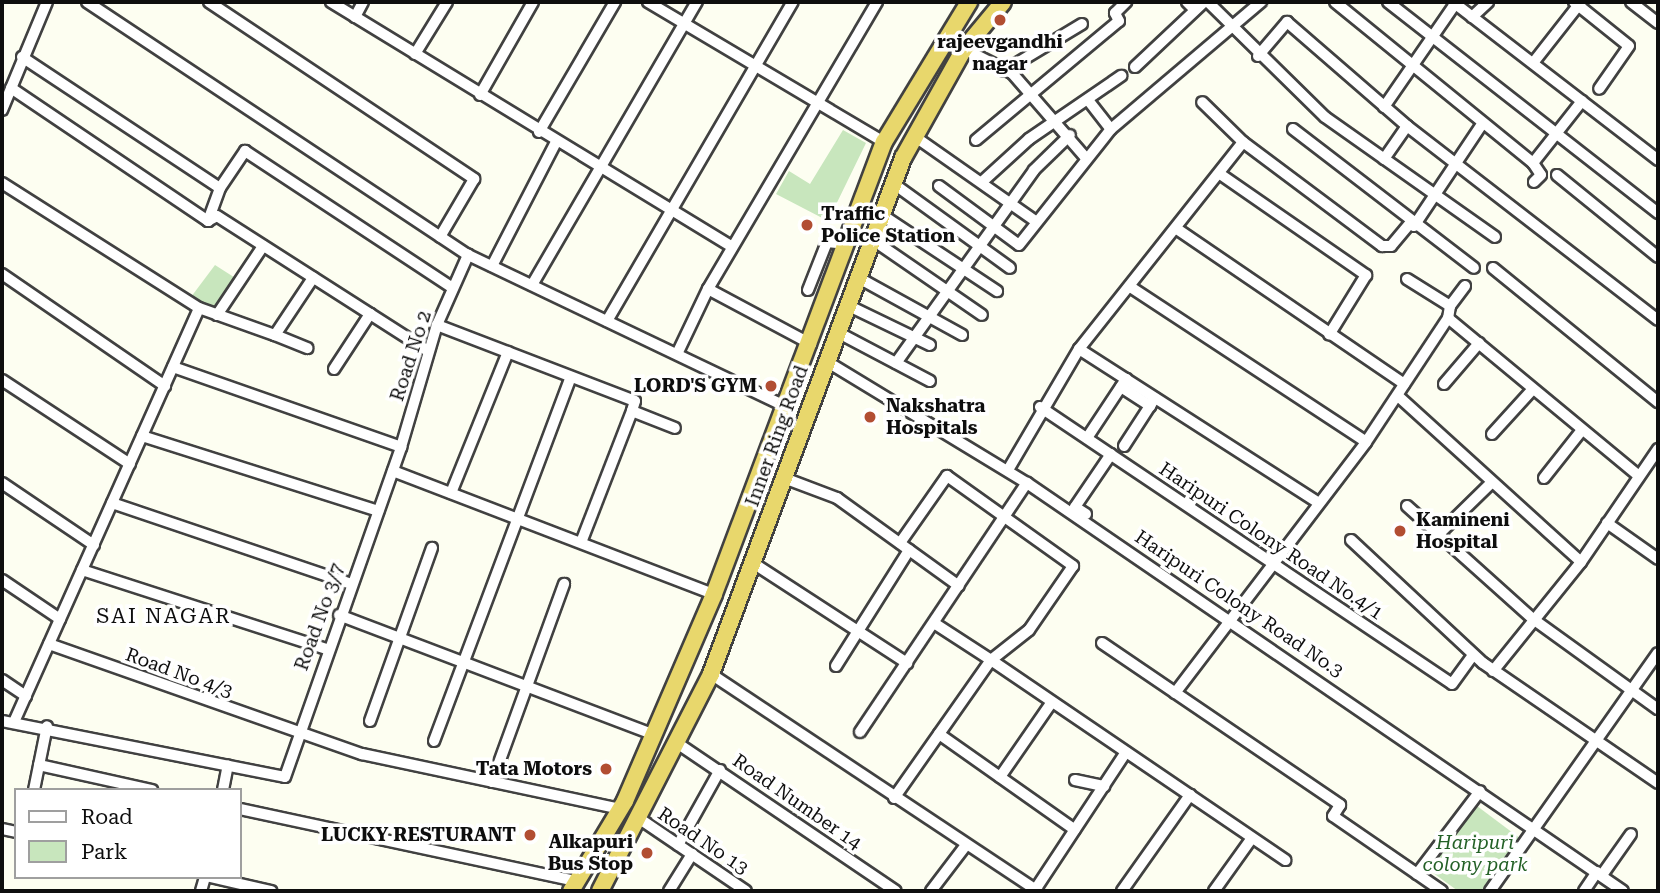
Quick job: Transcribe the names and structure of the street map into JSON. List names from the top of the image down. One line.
{"streets":{"highway":["Inner Ring Road"],"street":["Road No 2","Haripuri Colony Road No.4/1","Haripuri Colony Road No.3","Road No 3/7","Road No 4/3","Road Number 14","Road No 13"]},"crossings":[["Road No 2","Road No 3/7"],["Inner Ring Road","Haripuri Colony Road No.3"],["Inner Ring Road","Road No 4/3"],["Inner Ring Road","Road Number 14"],["Inner Ring Road","Road No 13"],["Road No 3/7","Road No 4/3"]],"districts":["SAI NAGAR"],"parks":["Haripuri colony park"],"places":["rajeevgandhi nagar","Traffic Police Station","LORD'S GYM","Nakshatra Hospitals","Kamineni Hospital","Tata Motors","LUCKY RESTURANT","Alkapuri Bus Stop"],"legend":["Road","Park"]}
